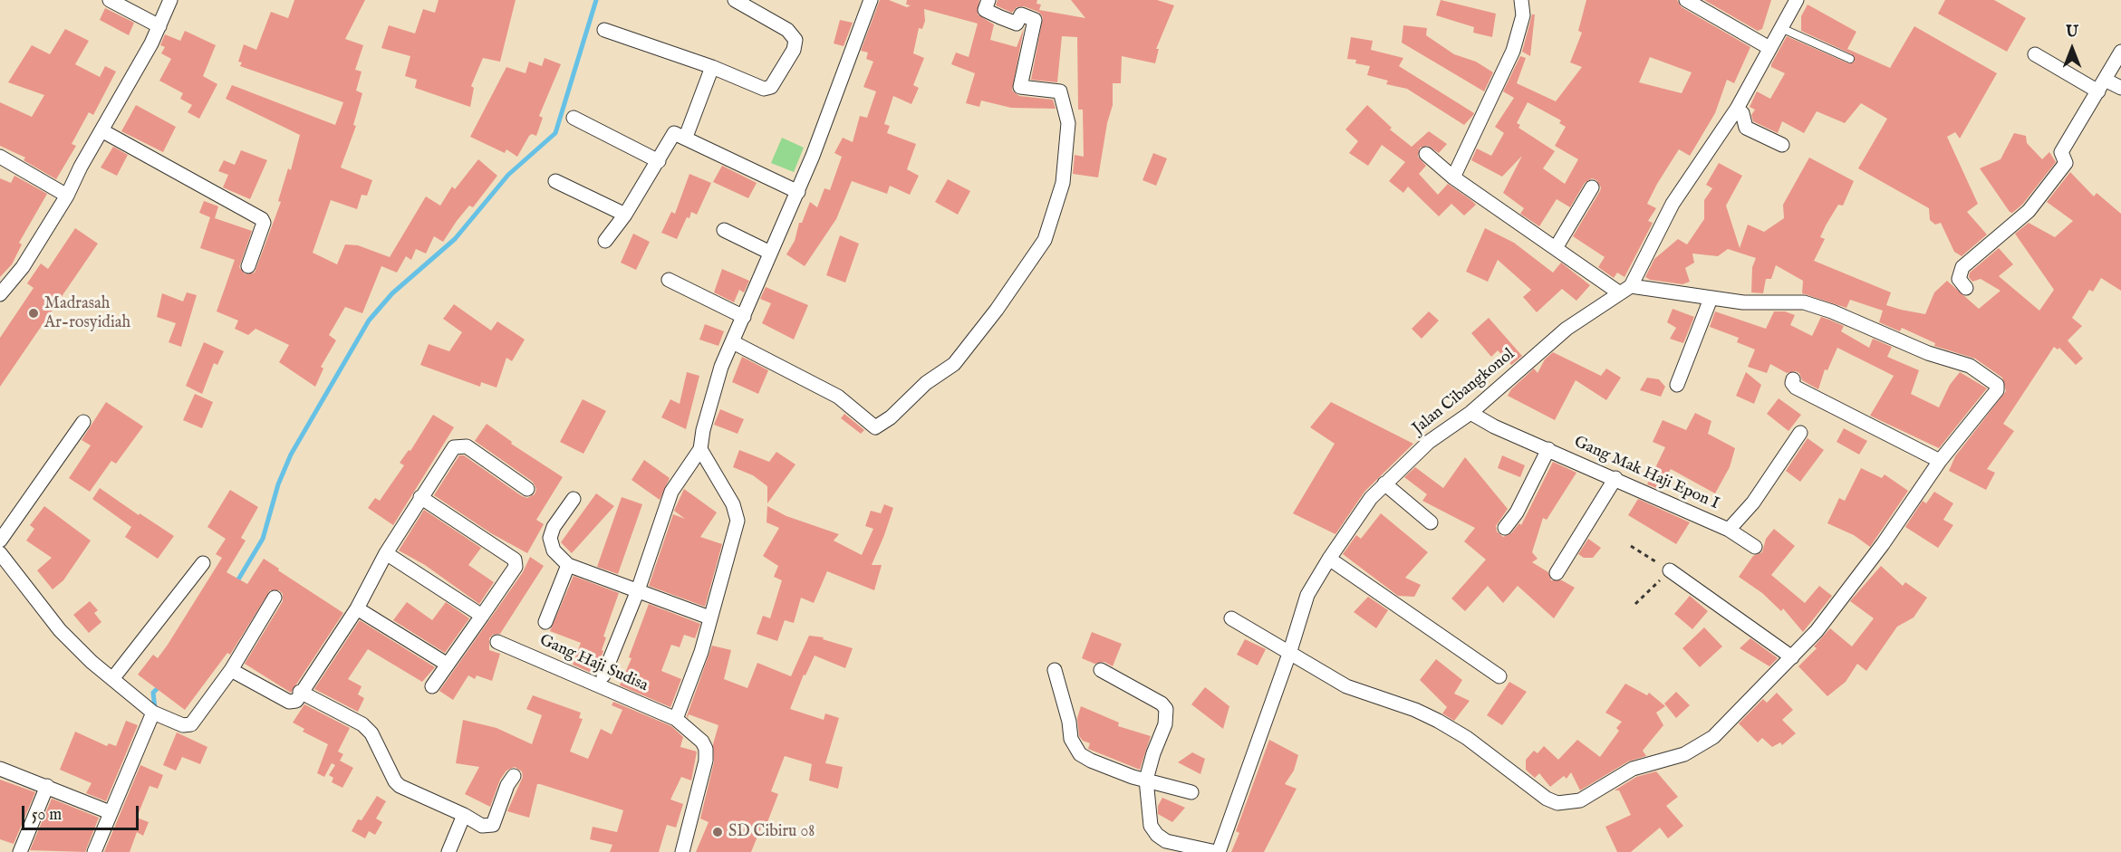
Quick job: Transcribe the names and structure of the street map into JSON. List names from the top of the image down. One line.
{"streets":{"street":["Jalan Cibangkonol","Gang Mak Haji Epon I","Gang Haji Sudisa"]},"crossings":[["Jalan Cibangkonol","Gang Mak Haji Epon I"]],"places":["Madrasah Ar-rosyidiah","SD Cibiru 08"],"scale_bar":"50 m","north":"top"}
